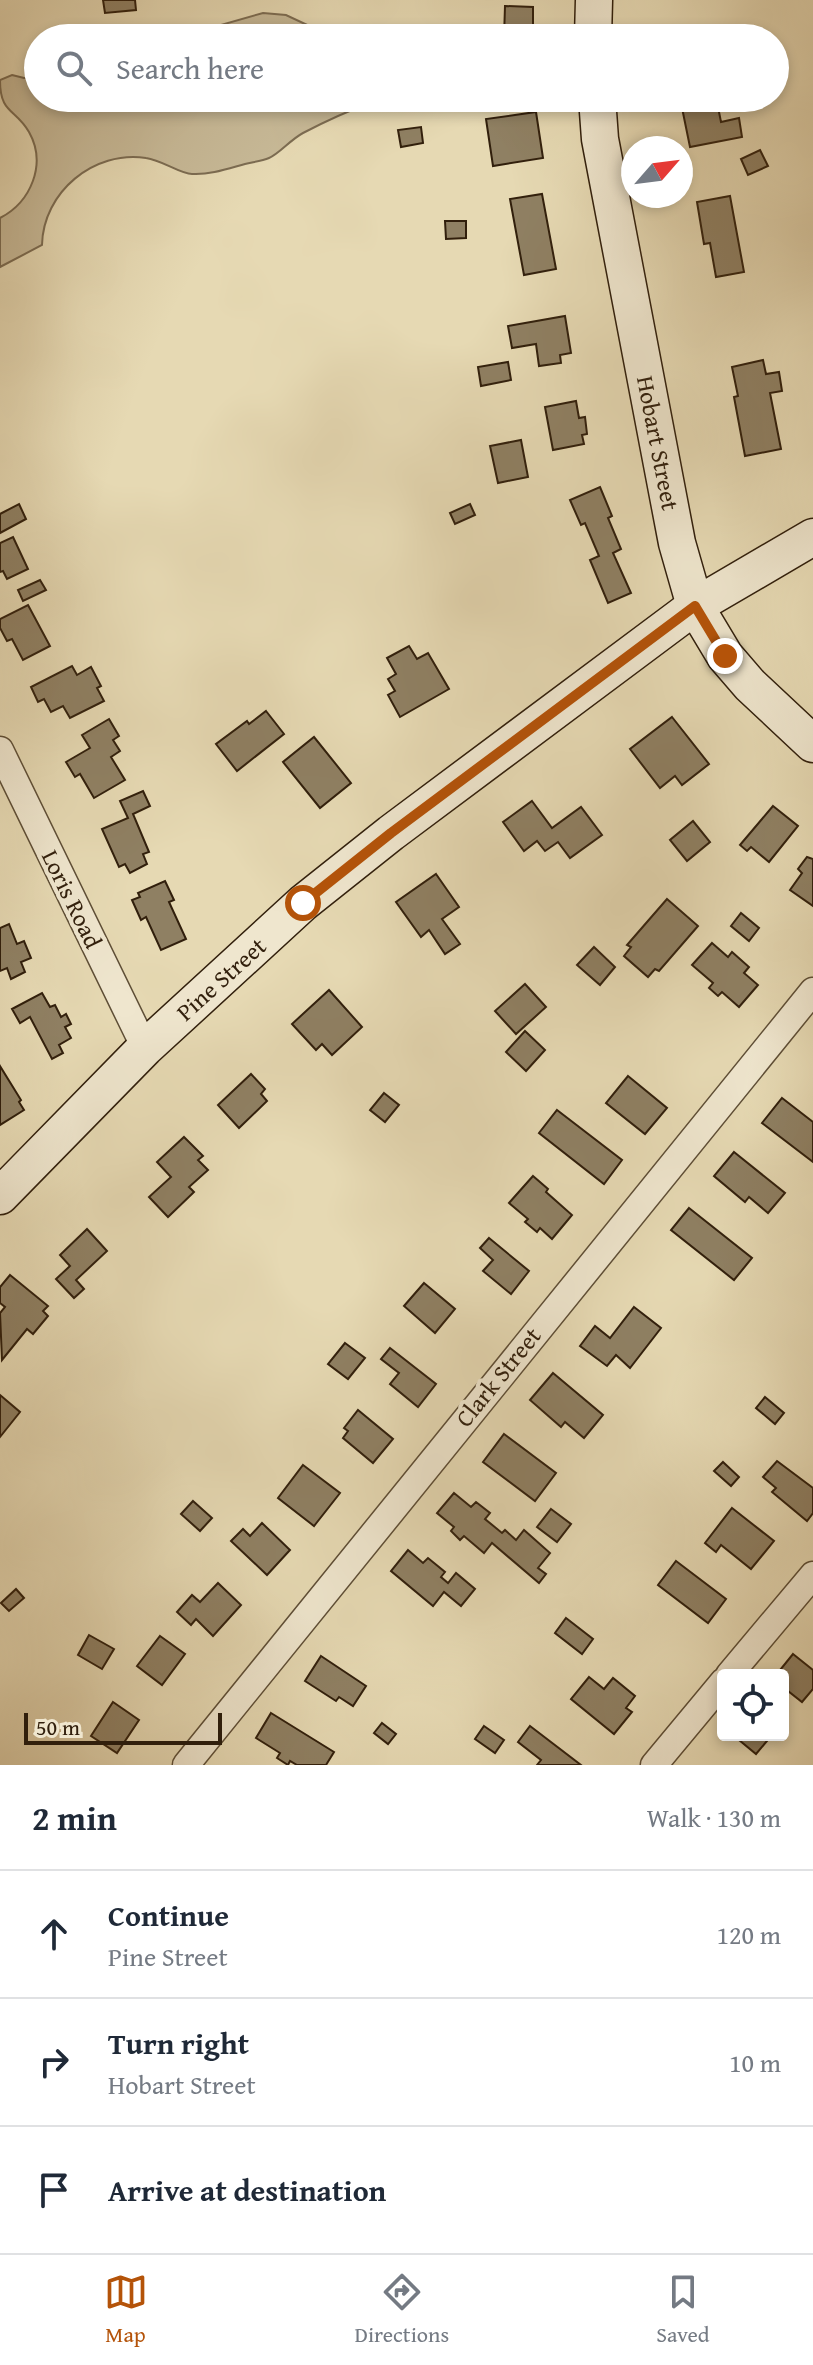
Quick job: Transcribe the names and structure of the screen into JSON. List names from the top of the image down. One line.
{"streets":{"street":["Hobart Street","Loris Road","Pine Street","Clark Street"]},"crossings":[["Hobart Street","Pine Street"],["Loris Road","Pine Street"]],"scale_bar":"50 m","north":"top right","page":{"search":"Search here","scale":"50 m","heading":["2 min","Walk · 130 m"],"list":[["Continue","Pine Street","120 m"],["Turn right","Hobart Street","10 m"],"Arrive at destination"],"nav":["Map","Directions","Saved"]}}
